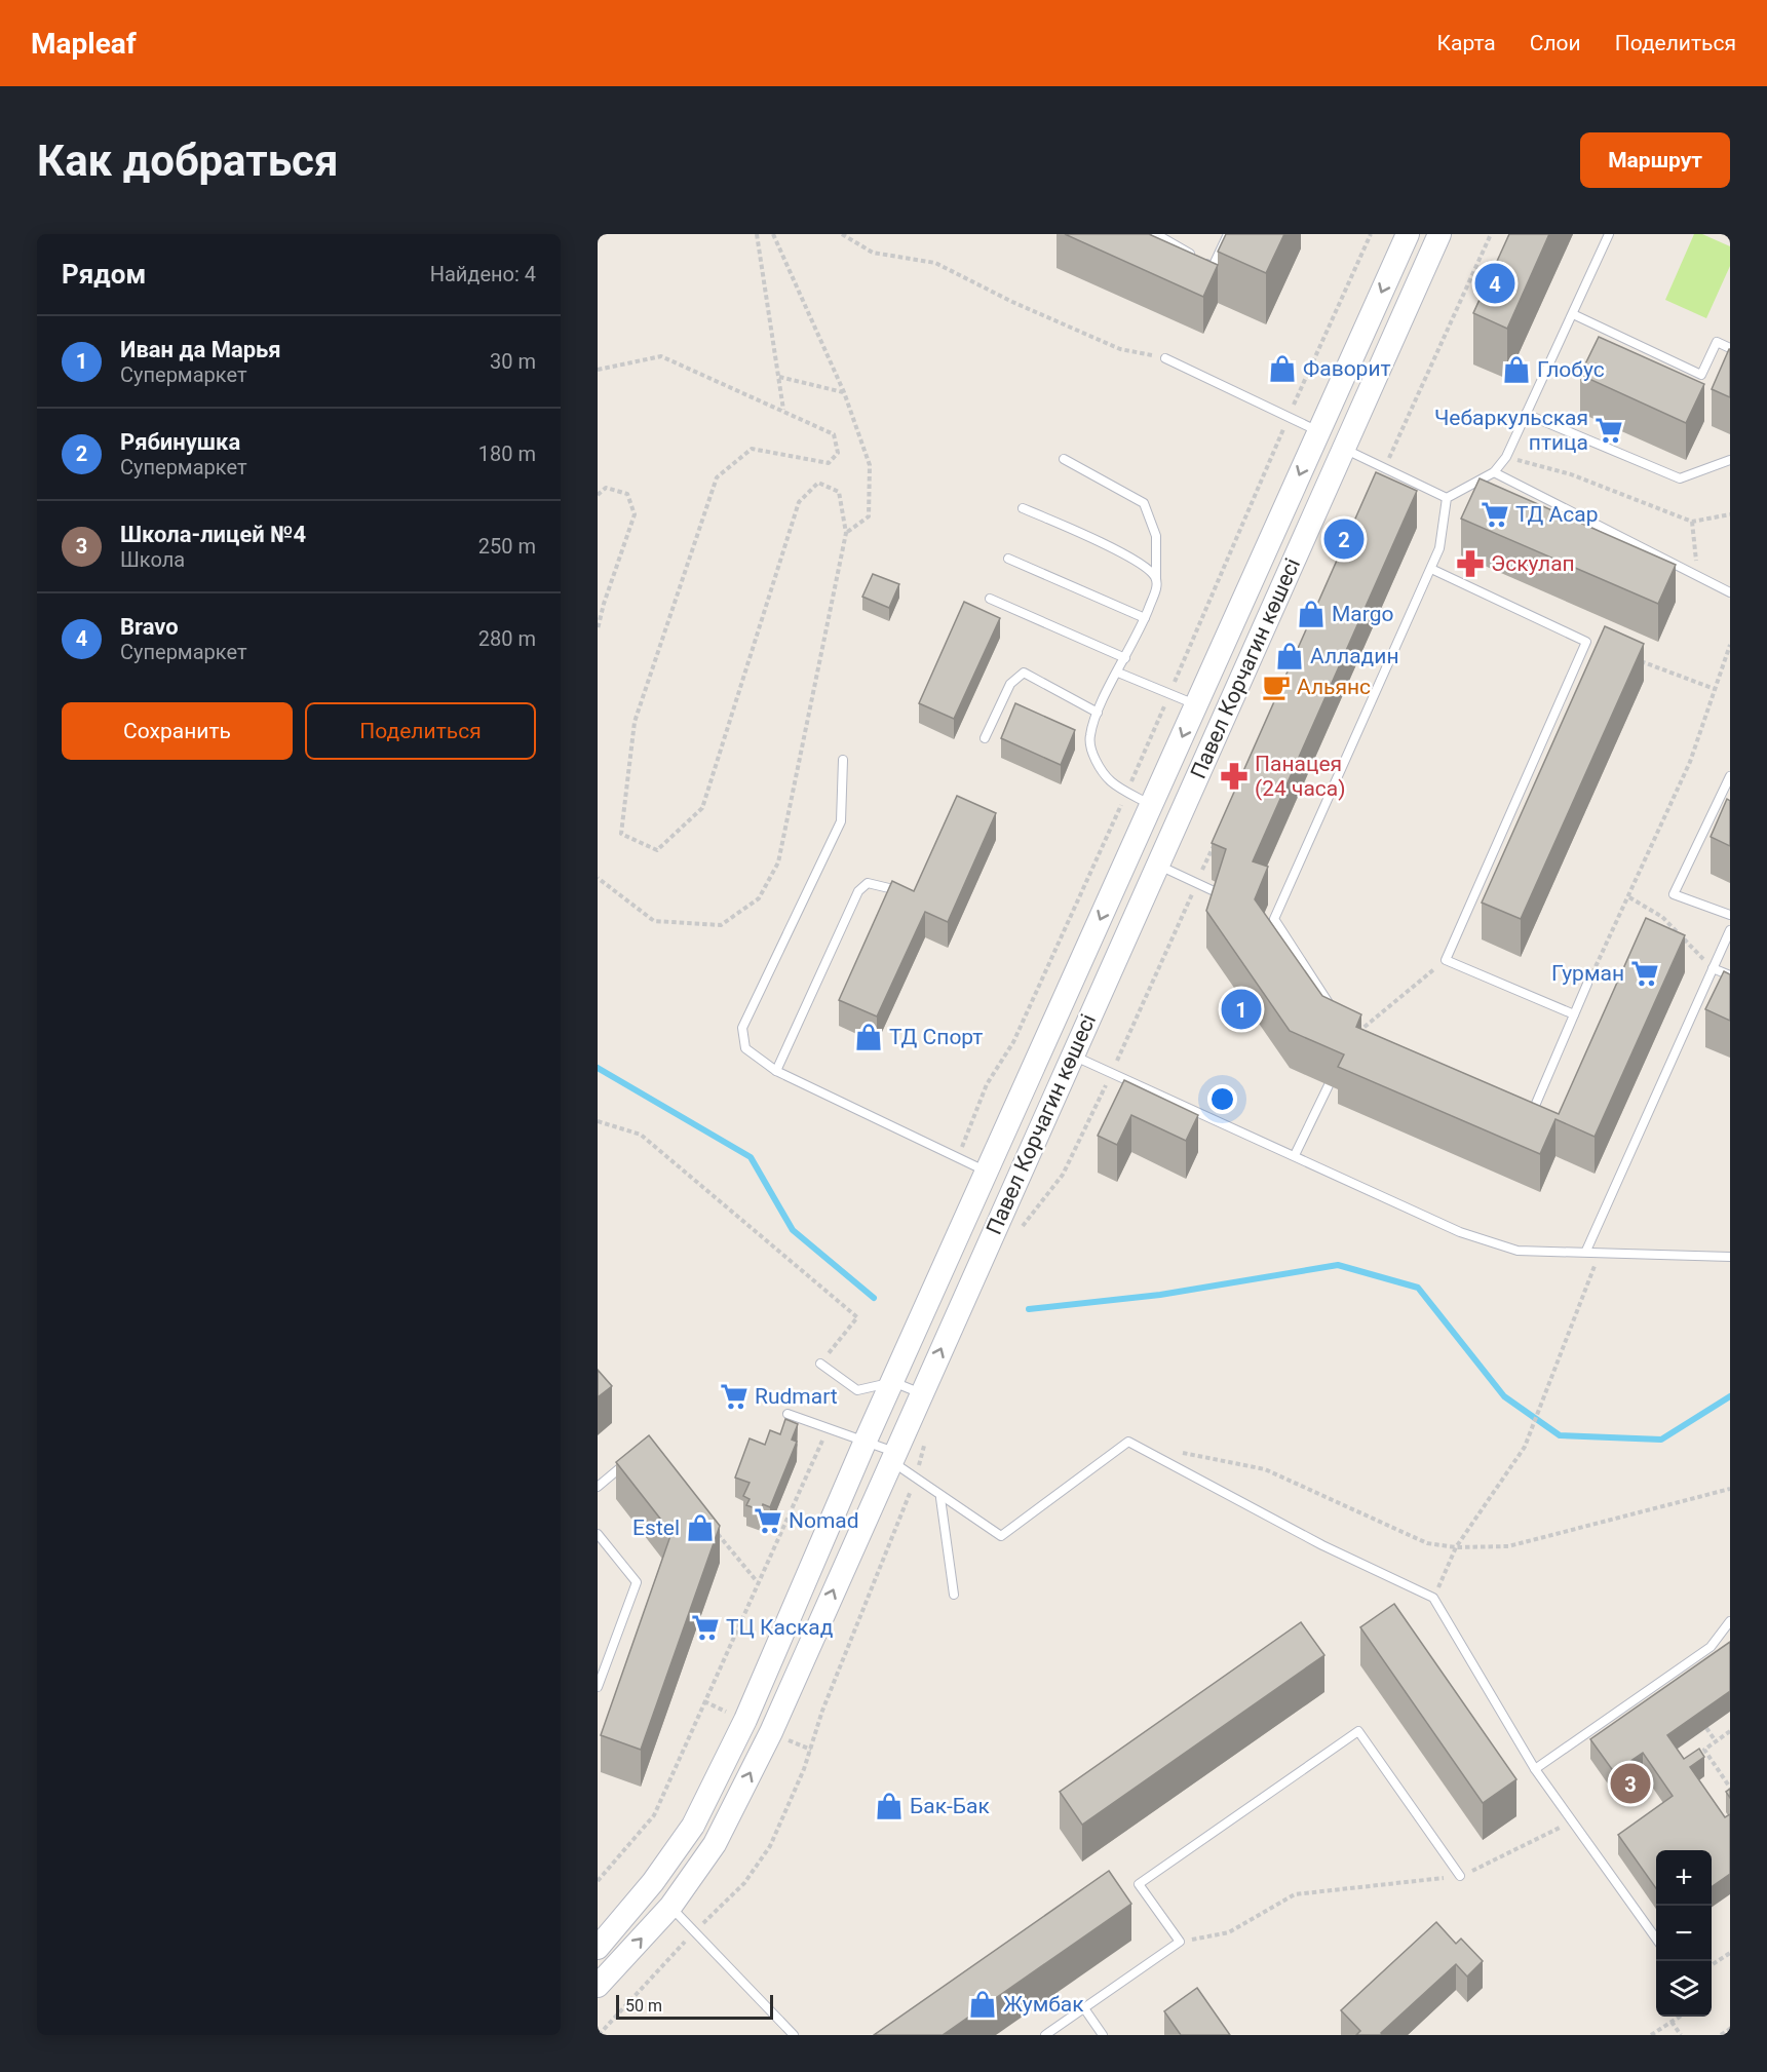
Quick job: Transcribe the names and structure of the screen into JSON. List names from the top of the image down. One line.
{"streets":{"street":["Павел Корчагин көшесі"]},"places":{"shop":["Фаворит","Глобус","Margo","Алладин","ТД Спорт","Estel","Бак-Бак","Жумбак"],"supermarket":["Чебаркульская птица","ТД Асар","Гурман","Rudmart","Nomad","ТЦ Каскад"],"pharmacy":["Эскулап","Панацея (24 часа)"],"cafe":["Альянс"]},"scale_bar":"50 m","page":{"header":"Mapleaf","nav":["Карта","Слои","Поделиться"],"buttons":["Маршрут",["Сохранить","Поделиться"]],"title":"Как добраться","heading":["Рядом","Найдено: 4"],"pins":["4","2","1","3"],"list":[{"mark":"1","name":"Иван да Марья","note":"Супермаркет","value":"30 m"},{"mark":"2","name":"Рябинушка","note":"Супермаркет","value":"180 m"},{"mark":"3","name":"Школа-лицей №4","note":"Школа","value":"250 m"},{"mark":"4","name":"Bravo","note":"Супермаркет","value":"280 m"}],"map_buttons":["+","−"],"scale":"50 m"}}
